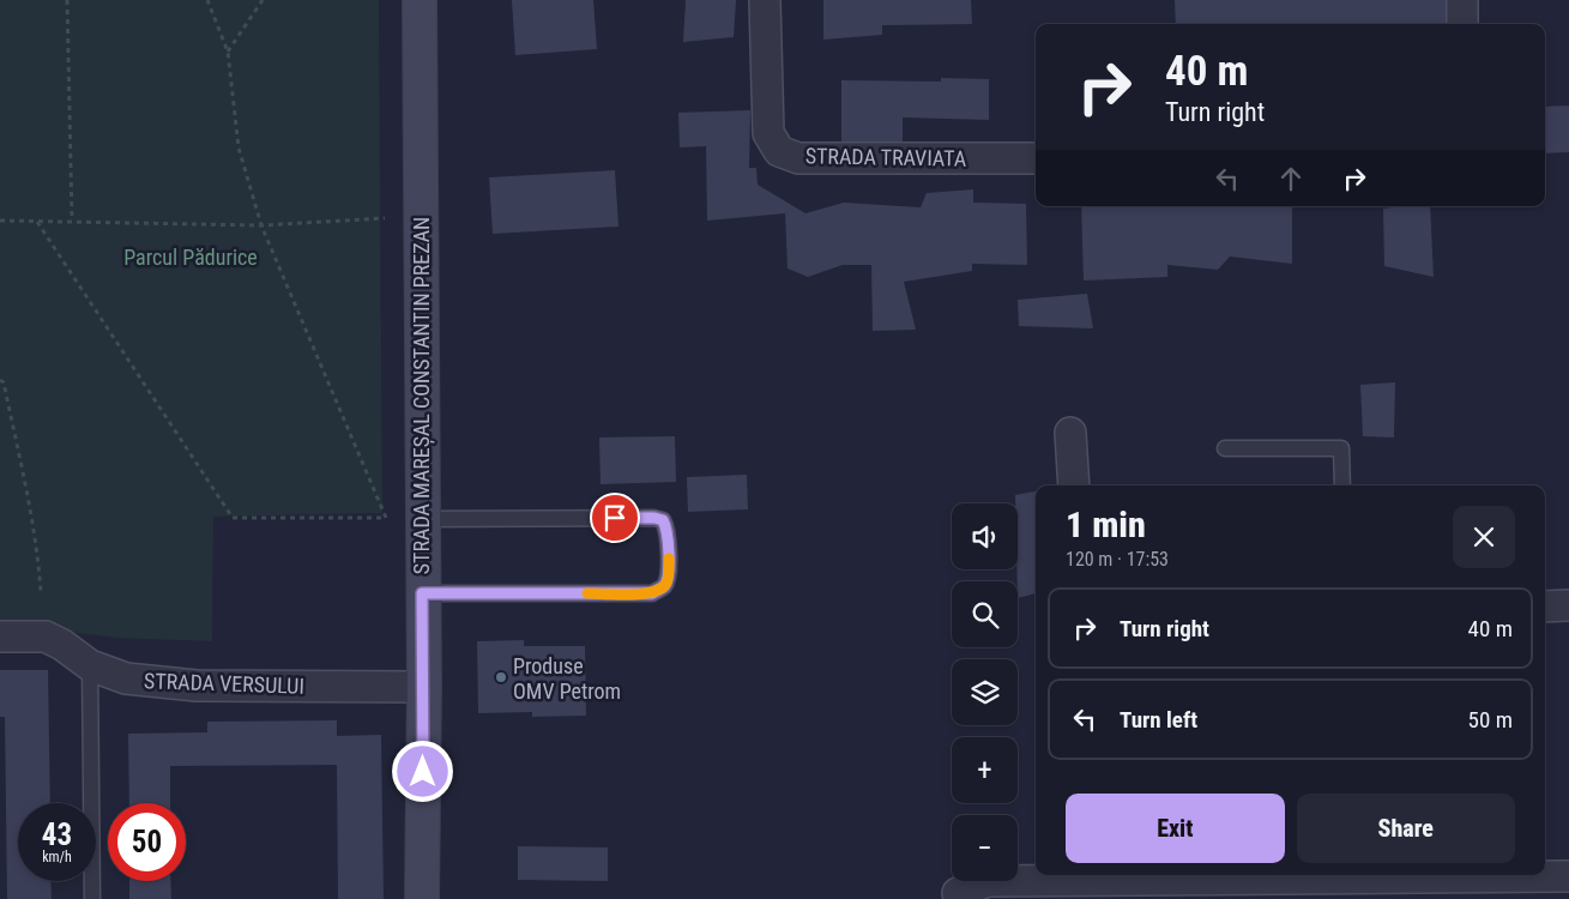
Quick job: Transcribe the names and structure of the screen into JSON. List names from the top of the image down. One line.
{"streets":{"main road":["STRADA MAREȘAL CONSTANTIN PREZAN"],"street":["STRADA TRAVIATA","STRADA VERSULUI"]},"crossings":[["STRADA MAREȘAL CONSTANTIN PREZAN","STRADA VERSULUI"]],"parks":["Parcul Pădurice"],"places":["Produse OMV Petrom"],"page":{"turn":["40 m","Turn right"],"heading":["1 min","120 m · 17:53"],"map_buttons":["+","−"],"list":[{"name":"Turn right","value":"40 m"},{"name":"Turn left","value":"50 m"}],"buttons":["Exit","Share"],"speed":"43 km/h","limit":"50"}}
